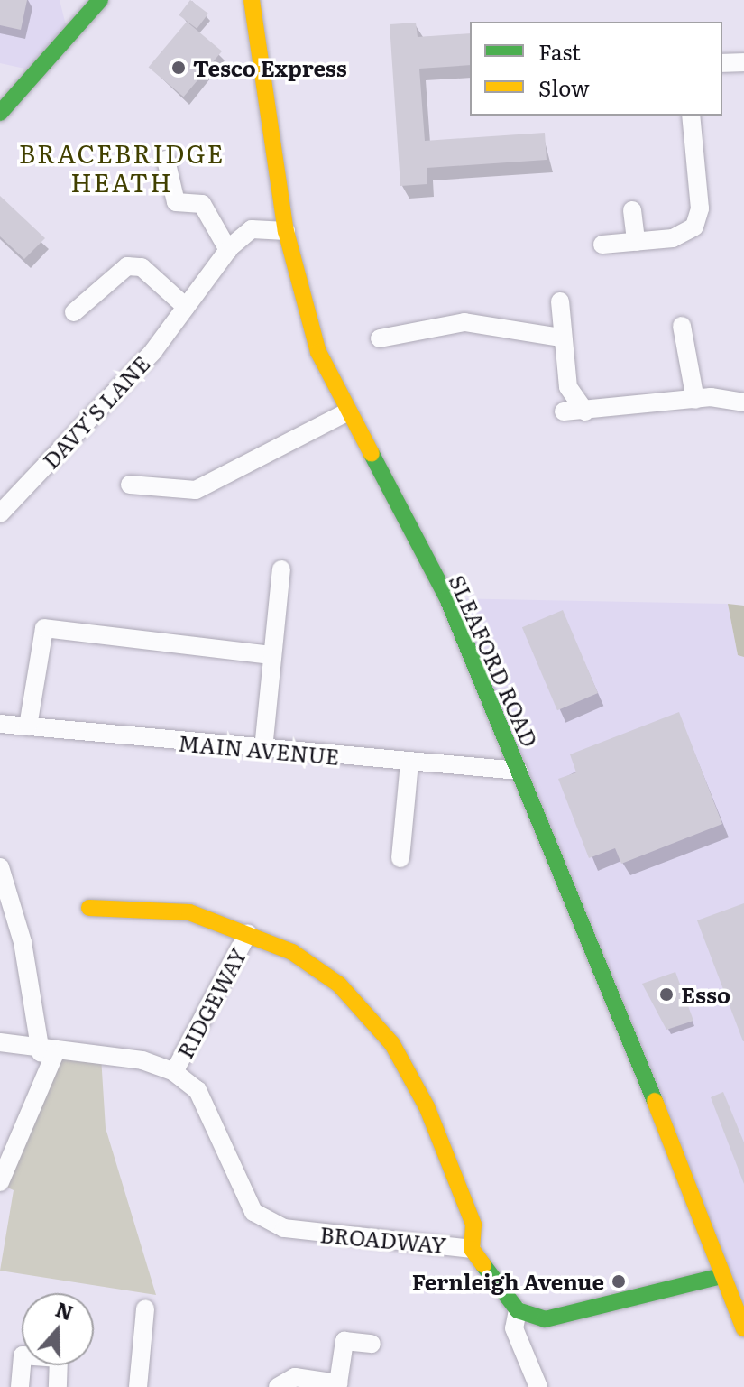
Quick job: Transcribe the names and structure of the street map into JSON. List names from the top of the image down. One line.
{"streets":{"main road":["SLEAFORD ROAD"],"street":["DAVY'S LANE","MAIN AVENUE","RIDGEWAY","BROADWAY"]},"crossings":[["DAVY'S LANE","SLEAFORD ROAD"],["SLEAFORD ROAD","MAIN AVENUE"],["RIDGEWAY","BROADWAY"]],"districts":["BRACEBRIDGE HEATH"],"places":["Tesco Express","Esso","Fernleigh Avenue"],"legend":["Fast","Slow"],"north":"top"}
